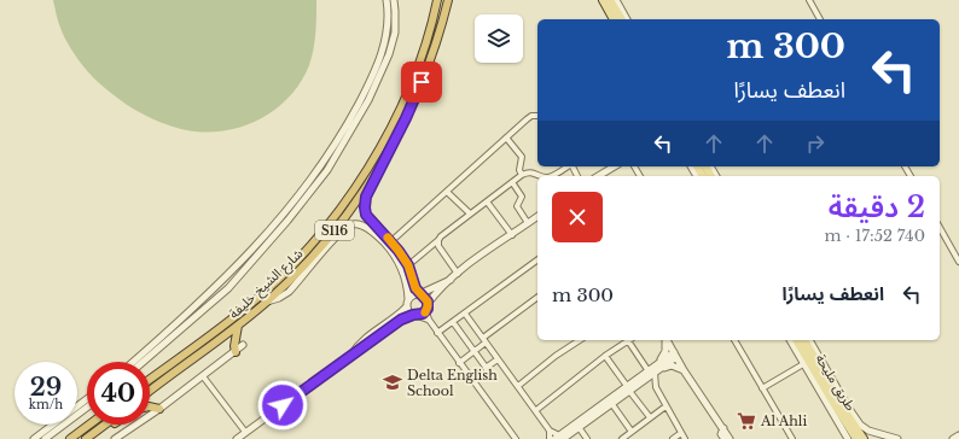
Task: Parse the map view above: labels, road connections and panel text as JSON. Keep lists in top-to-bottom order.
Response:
{
  "streets": {
    "highway": ["S116", "شارع الشيخ خليفة"],
    "main road": ["طريق مليحة"]
  },
  "places": {
    "school or university": ["Delta English School"],
    "supermarket": ["Al Ahli"]
  },
  "page": {
    "turn": ["300 m", "انعطف يسارًا"],
    "heading": ["2 دقيقة", "740 m · 17:52"],
    "list": [
      {
        "name": "انعطف يسارًا",
        "value": "300 m"
      }
    ],
    "speed": "29 km/h",
    "limit": "40"
  }
}
